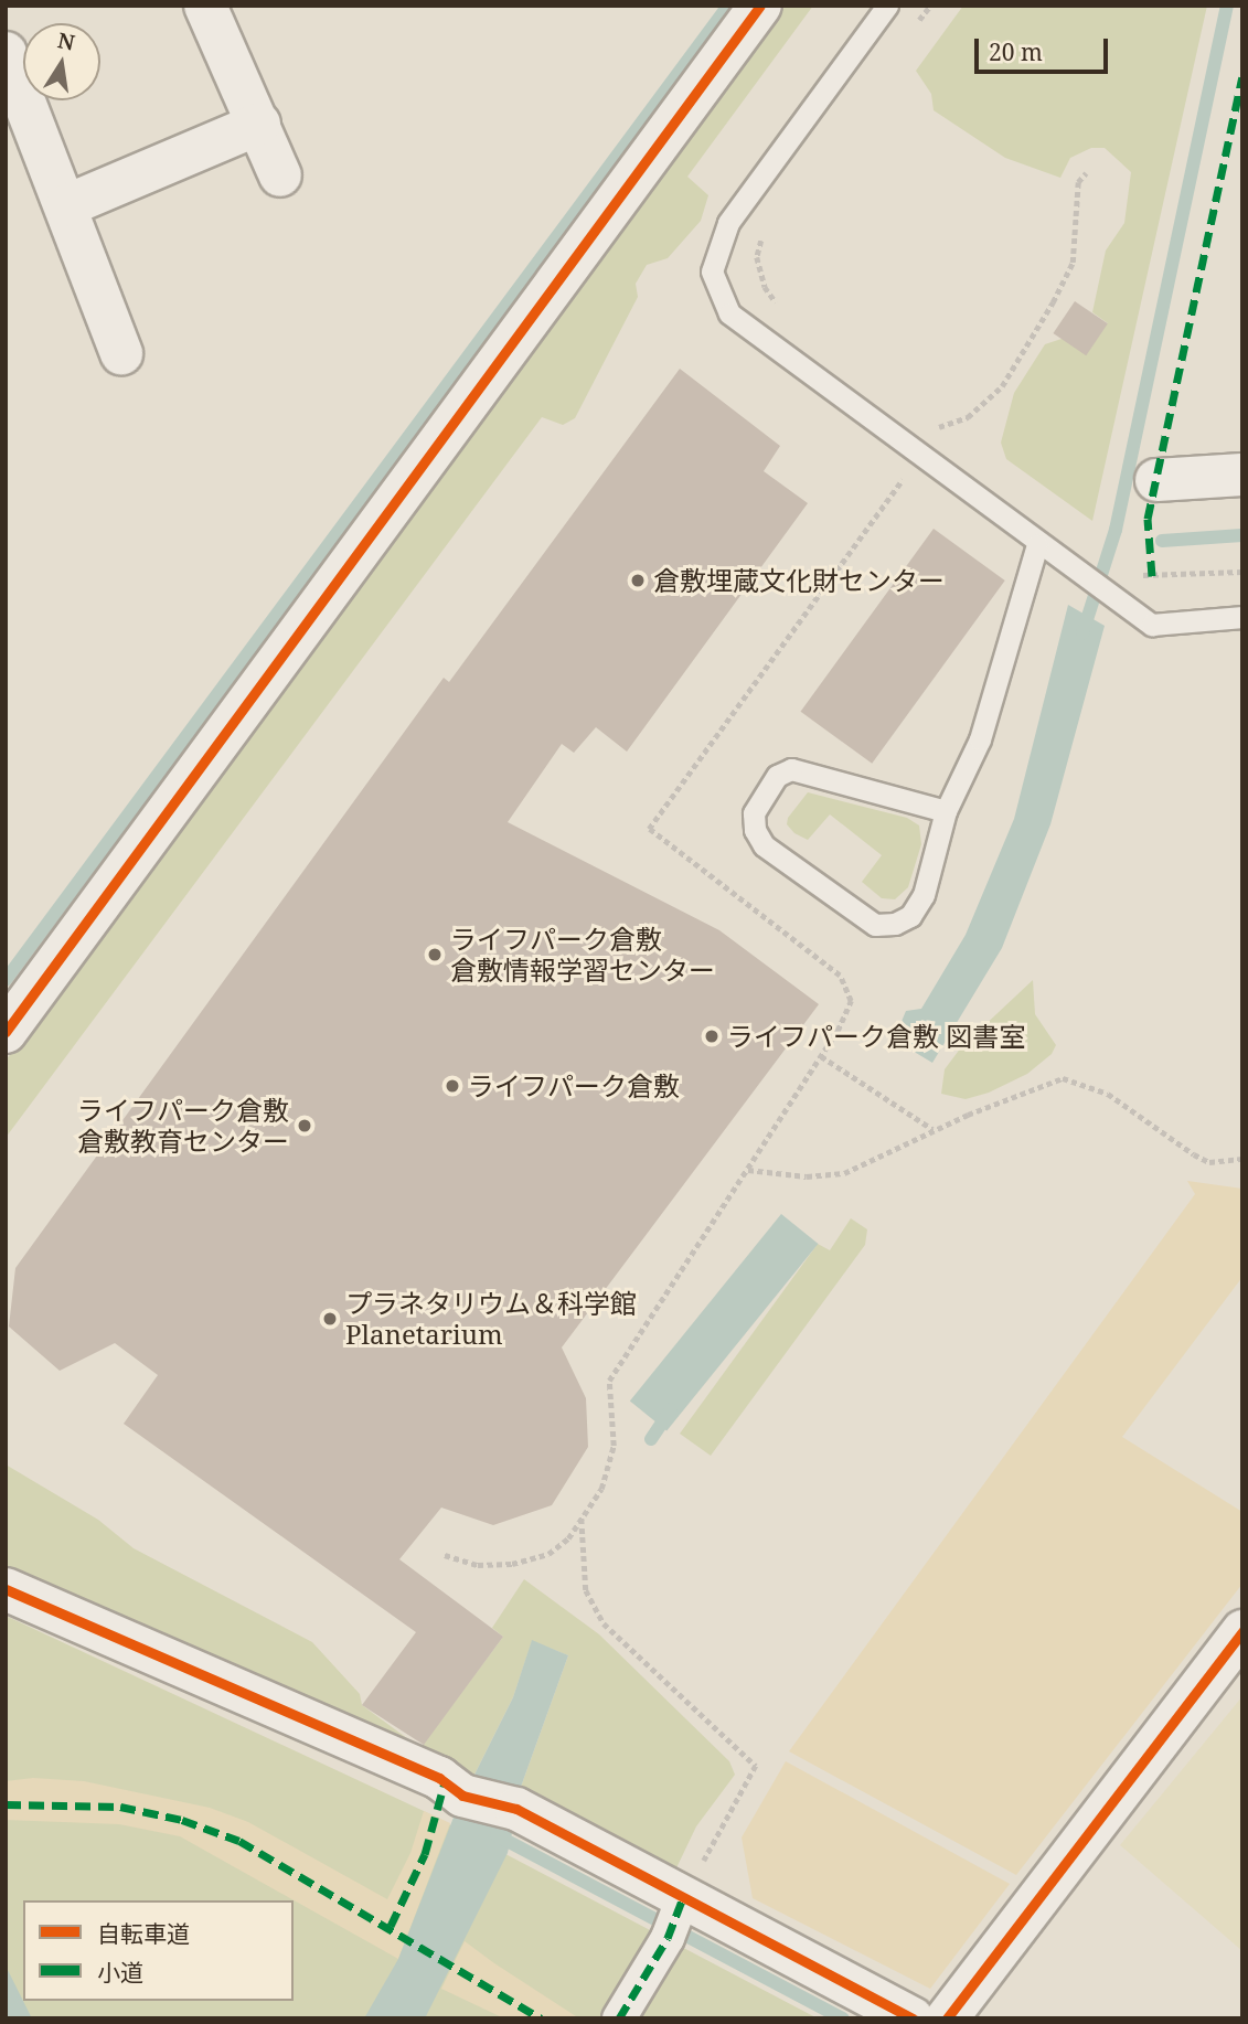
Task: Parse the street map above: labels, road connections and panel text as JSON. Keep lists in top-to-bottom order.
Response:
{
  "places": [
    "倉敷埋蔵文化財センター",
    "ライフパーク倉敷 倉敷情報学習センター",
    "ライフパーク倉敷 図書室",
    "ライフパーク倉敷",
    "ライフパーク倉敷 倉敷教育センター",
    "プラネタリウム＆科学館 Planetarium"
  ],
  "legend": ["自転車道", "小道"],
  "scale_bar": "20 m",
  "north": "top"
}
